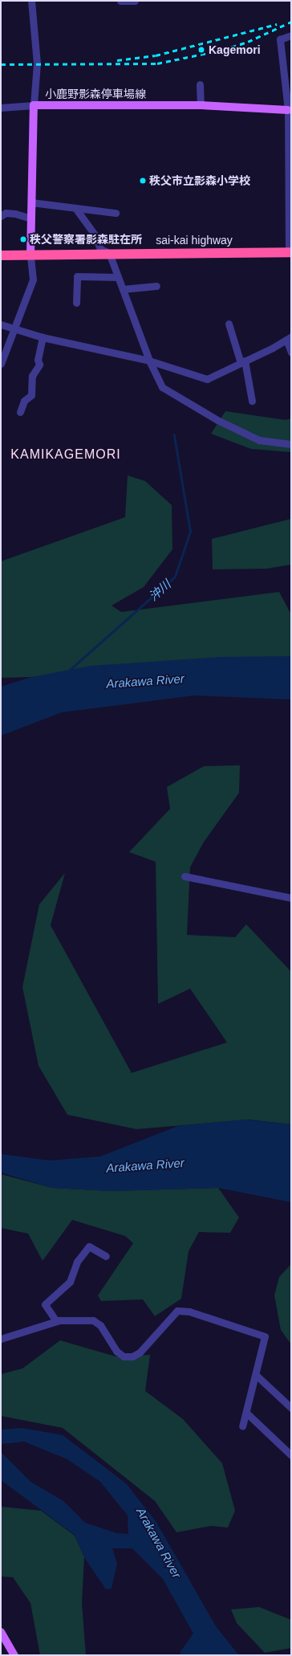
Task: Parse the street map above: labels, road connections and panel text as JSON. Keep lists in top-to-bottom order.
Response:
{
  "streets": {
    "highway": ["sai-kai highway"],
    "main road": ["小鹿野影森停車場線"]
  },
  "crossings": [
    ["小鹿野影森停車場線", "sai-kai highway"]
  ],
  "districts": ["KAMIKAGEMORI"],
  "water": ["沖川", "Arakawa River"],
  "places": ["Kagemori", "秩父市立影森小学校", "秩父警察署影森駐在所"]
}
